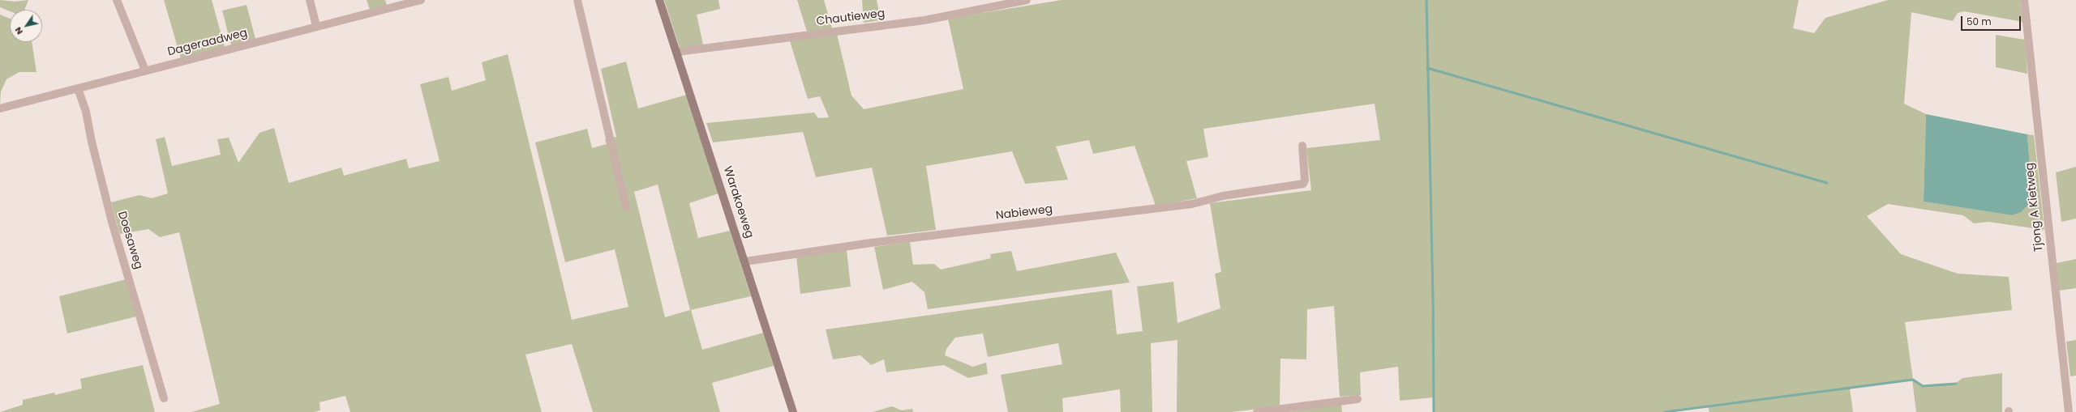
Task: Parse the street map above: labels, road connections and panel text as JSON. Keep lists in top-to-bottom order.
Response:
{
  "streets": {
    "street": [
      "Chautieweg",
      "Dageraadweg",
      "Warakoeweg",
      "Tjong A Kietweg",
      "Nabieweg",
      "Doesaweg"
    ]
  },
  "crossings": [
    ["Chautieweg", "Warakoeweg"],
    ["Dageraadweg", "Doesaweg"],
    ["Warakoeweg", "Nabieweg"]
  ],
  "scale_bar": "50 m",
  "north": "bottom left"
}
